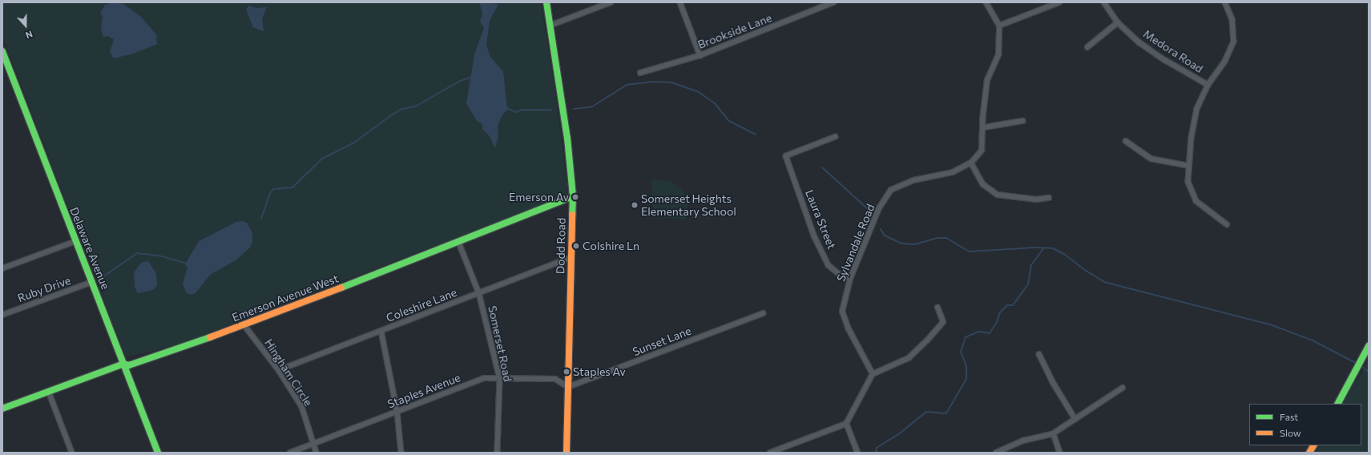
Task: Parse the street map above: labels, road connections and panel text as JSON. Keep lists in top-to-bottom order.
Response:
{
  "streets": {
    "street": [
      "Brookside Lane",
      "Medora Road",
      "Laura Street",
      "Sylvandale Road",
      "Dodd Road",
      "Delaware Avenue",
      "Ruby Drive",
      "Emerson Avenue West",
      "Coleshire Lane",
      "Sunset Lane",
      "Somerset Road",
      "Hingham Circle",
      "Staples Avenue"
    ]
  },
  "crossings": [
    ["Laura Street", "Sylvandale Road"],
    ["Dodd Road", "Emerson Avenue West"],
    ["Dodd Road", "Coleshire Lane"],
    ["Dodd Road", "Sunset Lane"],
    ["Dodd Road", "Staples Avenue"],
    ["Delaware Avenue", "Ruby Drive"],
    ["Delaware Avenue", "Emerson Avenue West"],
    ["Emerson Avenue West", "Somerset Road"],
    ["Emerson Avenue West", "Hingham Circle"],
    ["Coleshire Lane", "Somerset Road"],
    ["Coleshire Lane", "Hingham Circle"],
    ["Sunset Lane", "Staples Avenue"],
    ["Somerset Road", "Staples Avenue"],
    ["Hingham Circle", "Staples Avenue"]
  ],
  "places": [
    "Emerson Av",
    "Somerset Heights Elementary School",
    "Colshire Ln",
    "Staples Av"
  ],
  "legend": ["Fast", "Slow"],
  "north": "bottom"
}
